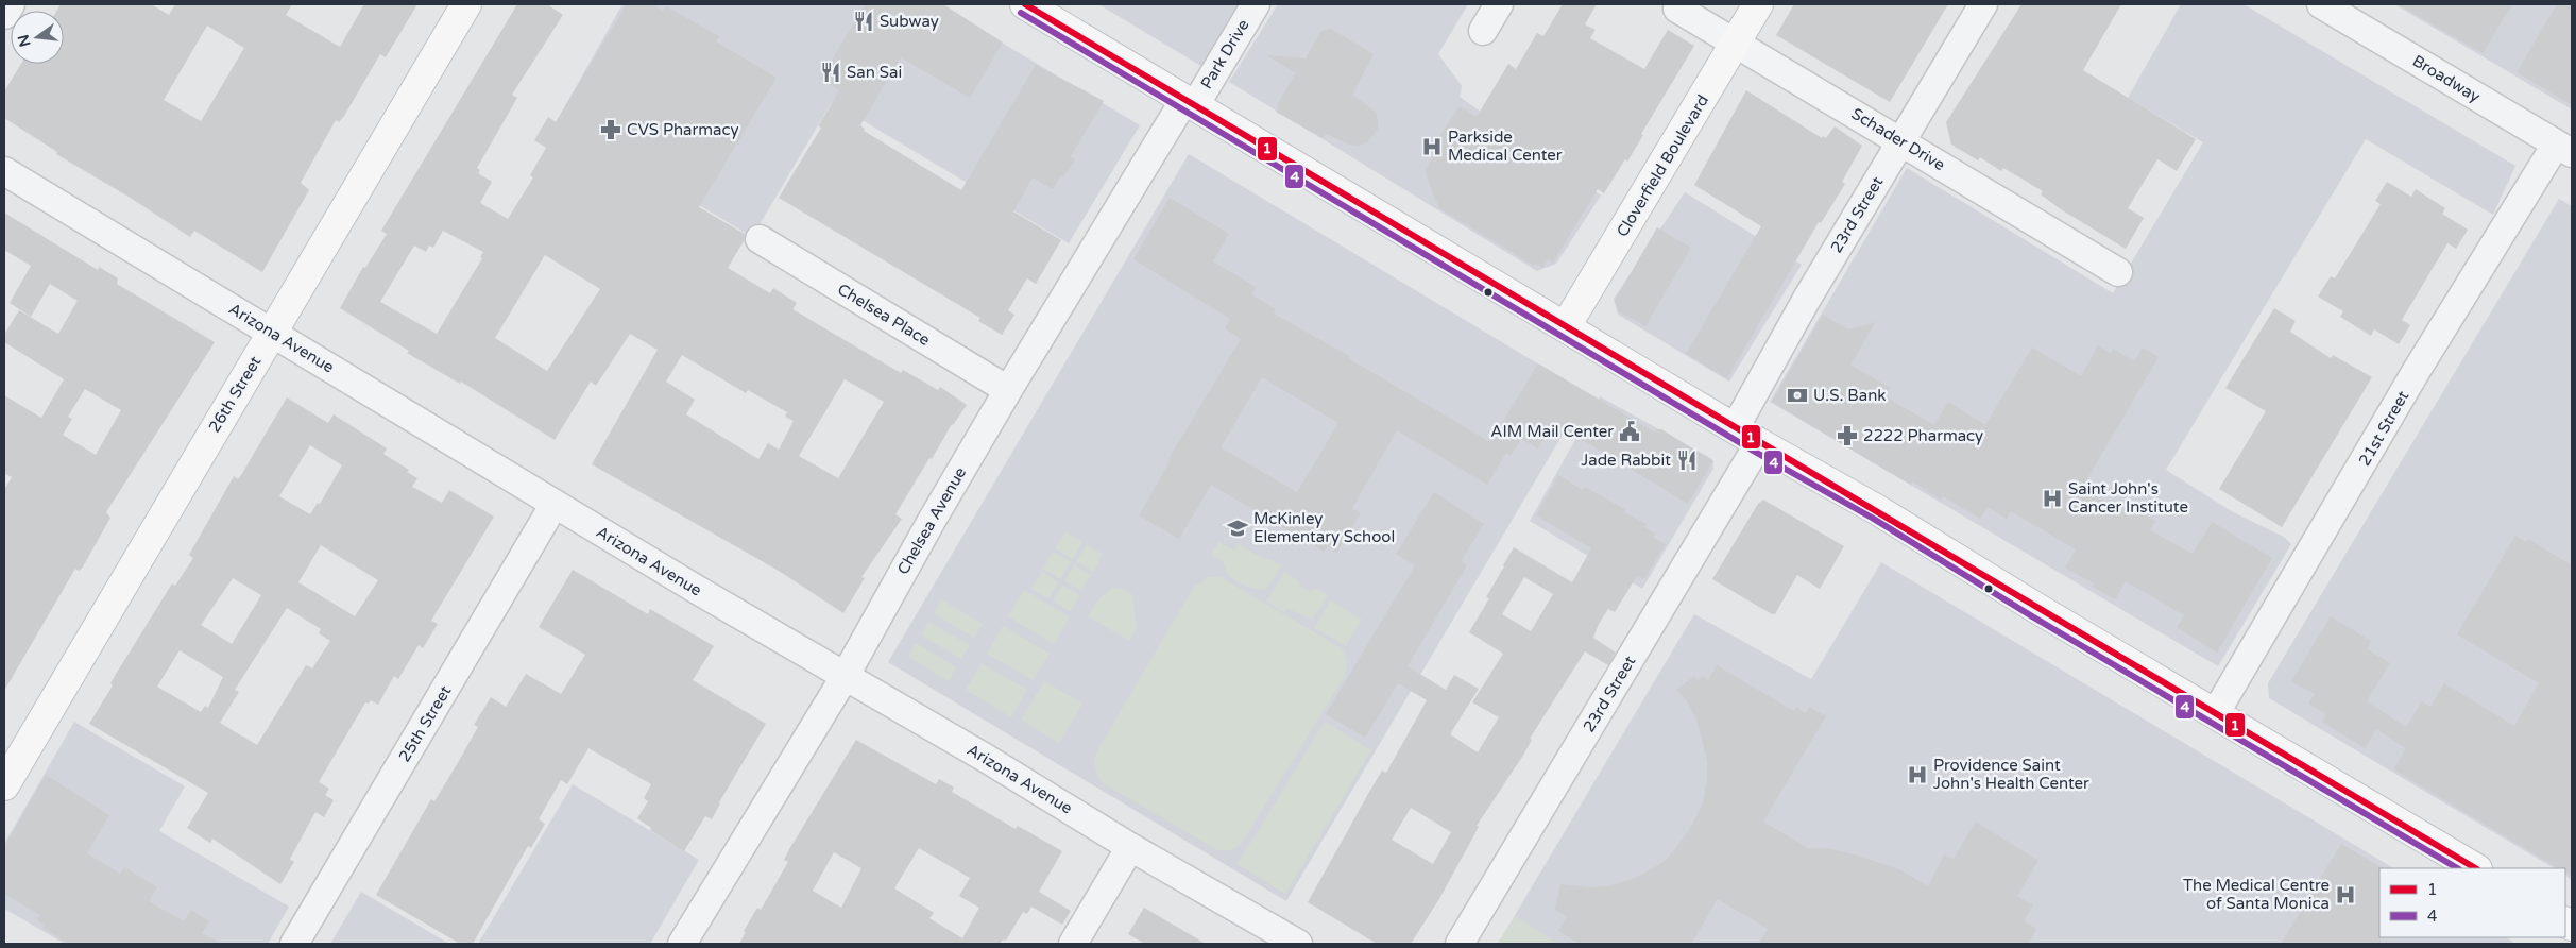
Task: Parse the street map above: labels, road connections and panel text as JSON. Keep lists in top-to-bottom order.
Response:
{
  "streets": {
    "main road": ["Cloverfield Boulevard", "26th Street"],
    "street": [
      "Park Drive",
      "Broadway",
      "Schader Drive",
      "23rd Street",
      "Chelsea Place",
      "Arizona Avenue",
      "21st Street",
      "Chelsea Avenue",
      "25th Street"
    ]
  },
  "crossings": [
    ["Park Drive", "Chelsea Avenue"],
    ["Broadway", "21st Street"],
    ["Schader Drive", "Cloverfield Boulevard"],
    ["Schader Drive", "23rd Street"],
    ["Chelsea Place", "Chelsea Avenue"],
    ["Arizona Avenue", "26th Street"],
    ["Arizona Avenue", "Chelsea Avenue"],
    ["Arizona Avenue", "25th Street"]
  ],
  "places": {
    "restaurant": ["Subway", "San Sai", "Jade Rabbit"],
    "pharmacy": ["CVS Pharmacy", "2222 Pharmacy"],
    "hospital": [
      "Parkside Medical Center",
      "Saint John's Cancer Institute",
      "Providence Saint John's Health Center",
      "The Medical Centre of Santa Monica"
    ],
    "bank": ["U.S. Bank"],
    "public building": ["AIM Mail Center"],
    "school or university": ["McKinley Elementary School"]
  },
  "lines": ["transit line 1", "transit line 4"],
  "legend": ["1", "4"],
  "north": "left"
}
